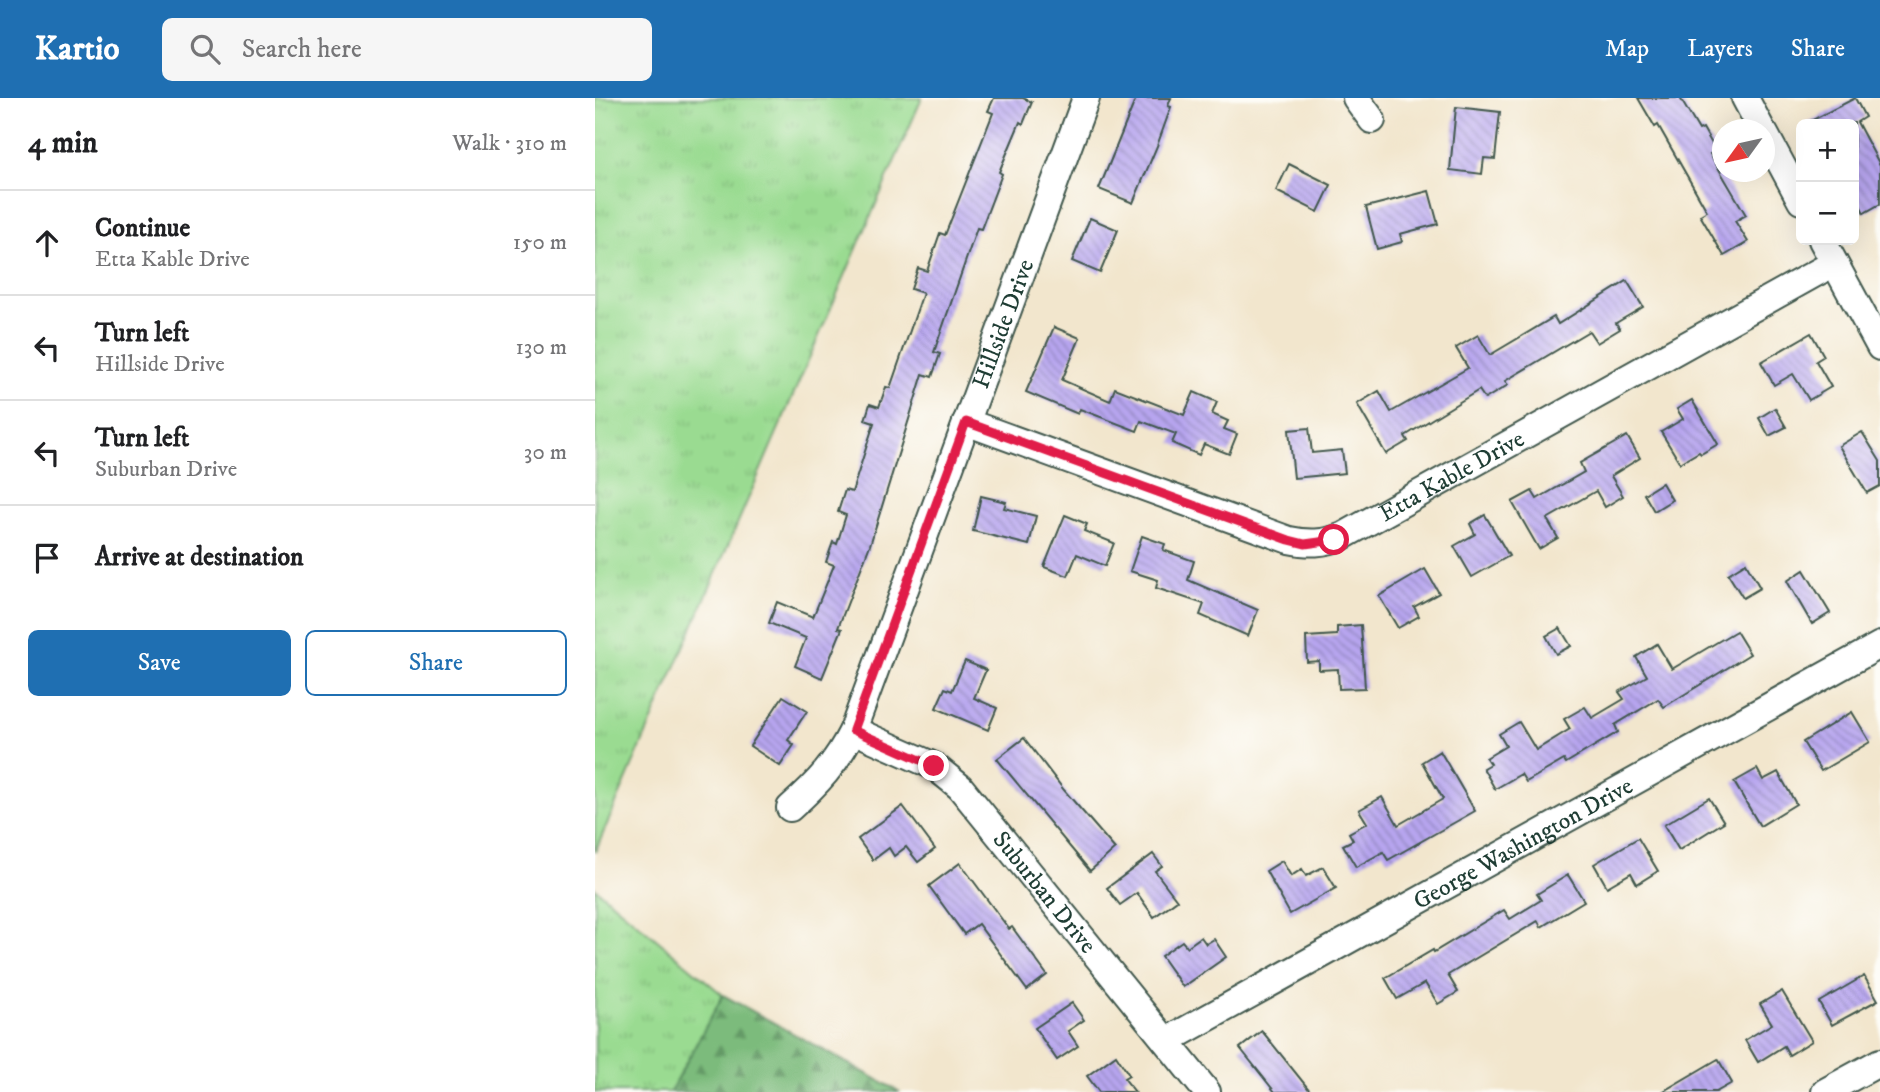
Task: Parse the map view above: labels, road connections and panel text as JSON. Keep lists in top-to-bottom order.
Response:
{
  "streets": {
    "street": [
      "Hillside Drive",
      "Etta Kable Drive",
      "George Washington Drive",
      "Suburban Drive"
    ]
  },
  "crossings": [
    ["Hillside Drive", "Etta Kable Drive"],
    ["Hillside Drive", "Suburban Drive"],
    ["George Washington Drive", "Suburban Drive"]
  ],
  "north": "bottom left",
  "page": {
    "header": "Kartio",
    "search": "Search here",
    "nav": ["Map", "Layers", "Share"],
    "heading": ["4 min", "Walk · 310 m"],
    "map_buttons": ["+", "−"],
    "list": [
      ["Continue", "Etta Kable Drive", "150 m"],
      ["Turn left", "Hillside Drive", "130 m"],
      ["Turn left", "Suburban Drive", "30 m"],
      "Arrive at destination"
    ],
    "buttons": ["Save", "Share"]
  }
}
